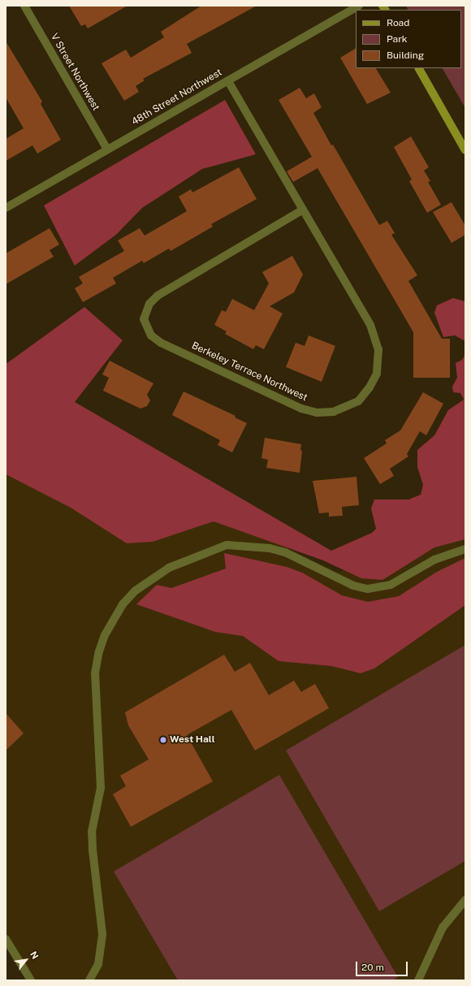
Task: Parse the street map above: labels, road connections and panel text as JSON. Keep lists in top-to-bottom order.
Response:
{
  "streets": {
    "street": ["V Street Northwest", "48th Street Northwest", "Berkeley Terrace Northwest"]
  },
  "crossings": [
    ["V Street Northwest", "48th Street Northwest"],
    ["48th Street Northwest", "Berkeley Terrace Northwest"]
  ],
  "places": ["West Hall"],
  "legend": ["Road", "Park", "Building"],
  "scale_bar": "20 m",
  "north": "top right"
}
